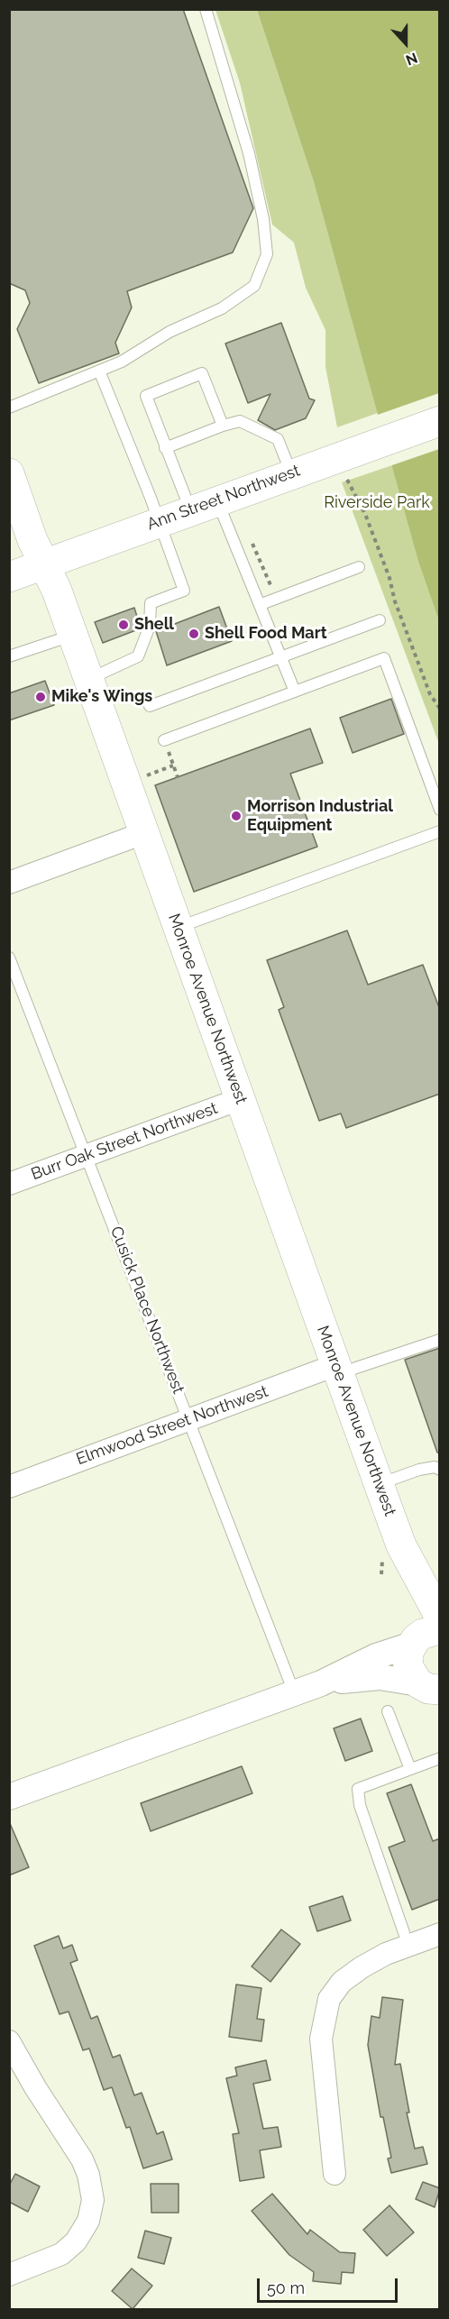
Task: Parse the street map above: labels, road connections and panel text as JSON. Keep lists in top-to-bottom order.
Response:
{
  "streets": {
    "main road": ["Ann Street Northwest", "Monroe Avenue Northwest"],
    "street": ["Burr Oak Street Northwest", "Elmwood Street Northwest"],
    "lane": ["Cusick Place Northwest"]
  },
  "crossings": [
    ["Ann Street Northwest", "Monroe Avenue Northwest"],
    ["Monroe Avenue Northwest", "Burr Oak Street Northwest"],
    ["Monroe Avenue Northwest", "Elmwood Street Northwest"],
    ["Burr Oak Street Northwest", "Cusick Place Northwest"],
    ["Cusick Place Northwest", "Elmwood Street Northwest"]
  ],
  "parks": ["Riverside Park"],
  "places": [
    "Shell",
    "Shell Food Mart",
    "Mike's Wings",
    "Morrison Industrial Equipment"
  ],
  "scale_bar": "50 m",
  "north": "bottom"
}
